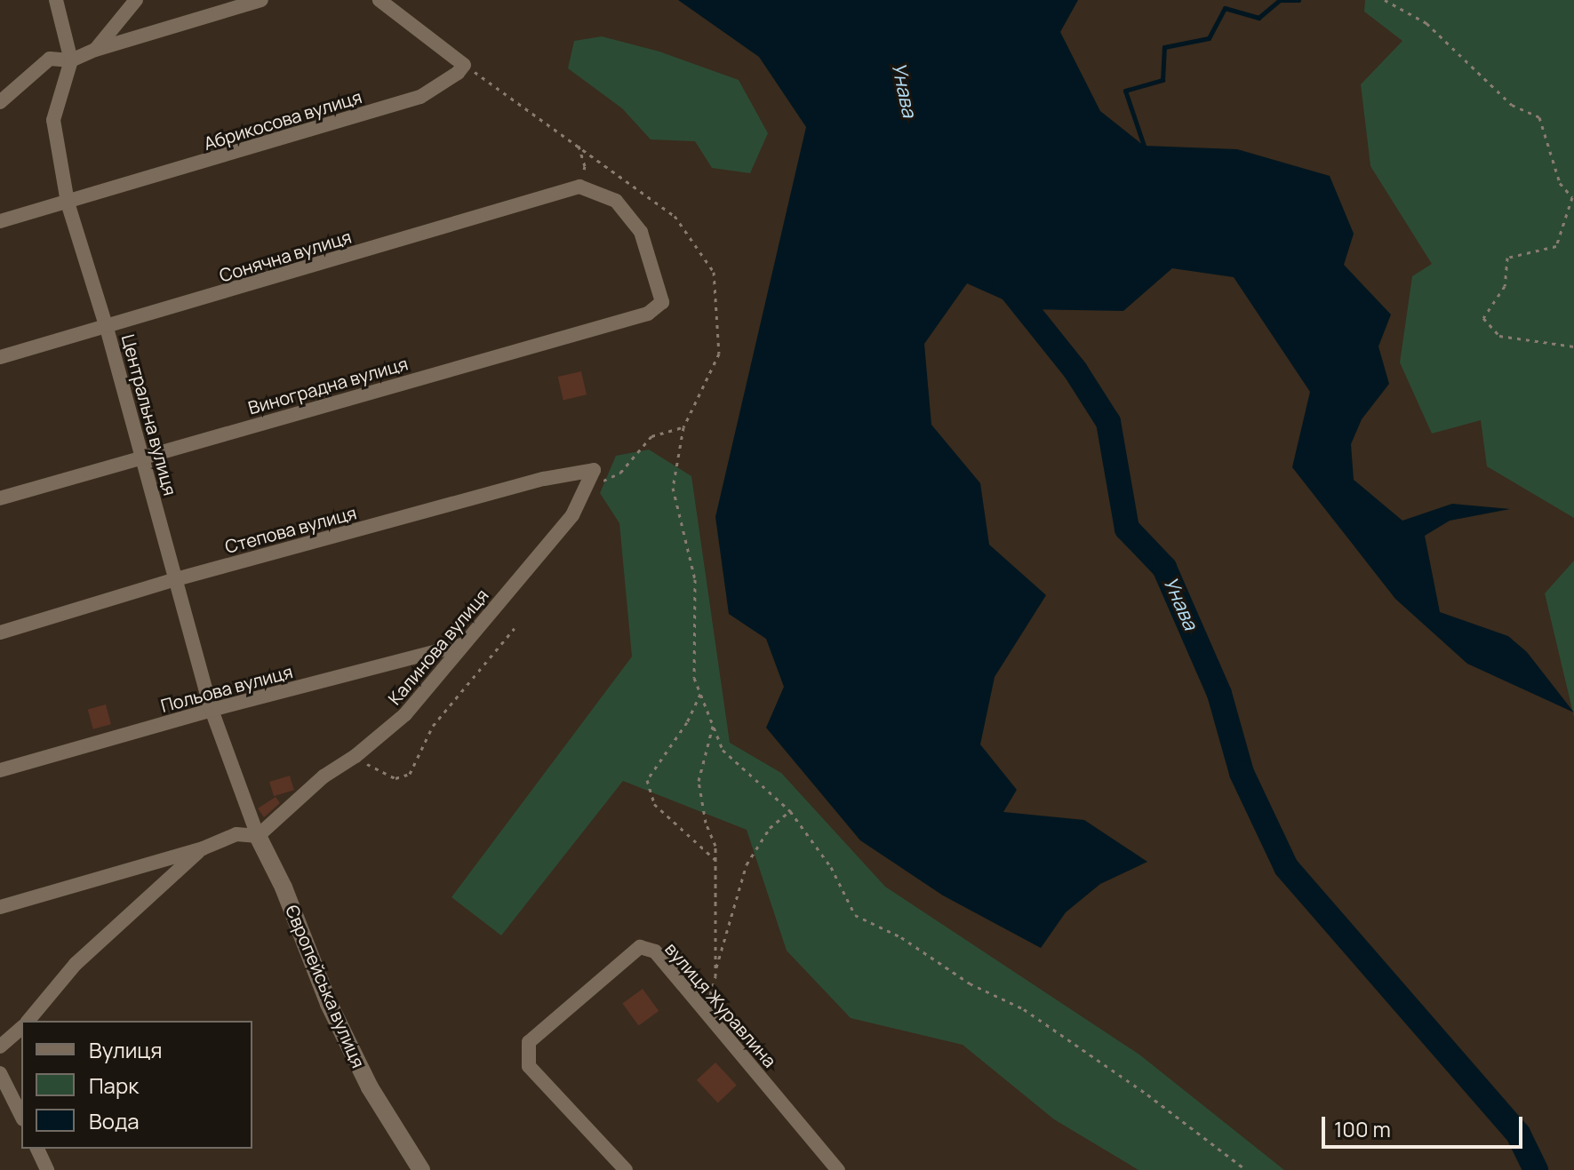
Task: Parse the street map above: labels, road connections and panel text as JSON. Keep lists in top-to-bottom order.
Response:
{
  "streets": {
    "street": [
      "Абрикосова вулиця",
      "Сонячна вулиця",
      "Виноградна вулиця",
      "Центральна вулиця",
      "Степова вулиця",
      "Калинова вулиця",
      "Польова вулиця",
      "Європейська вулиця",
      "вулиця Журавлина"
    ]
  },
  "crossings": [
    ["Абрикосова вулиця", "Центральна вулиця"],
    ["Сонячна вулиця", "Виноградна вулиця"],
    ["Сонячна вулиця", "Центральна вулиця"],
    ["Виноградна вулиця", "Центральна вулиця"],
    ["Центральна вулиця", "Степова вулиця"],
    ["Центральна вулиця", "Калинова вулиця"],
    ["Центральна вулиця", "Польова вулиця"],
    ["Центральна вулиця", "Європейська вулиця"],
    ["Степова вулиця", "Калинова вулиця"],
    ["Калинова вулиця", "Польова вулиця"],
    ["Калинова вулиця", "Європейська вулиця"]
  ],
  "water": ["Унава"],
  "legend": ["Вулиця", "Парк", "Вода"],
  "scale_bar": "100 m"
}
